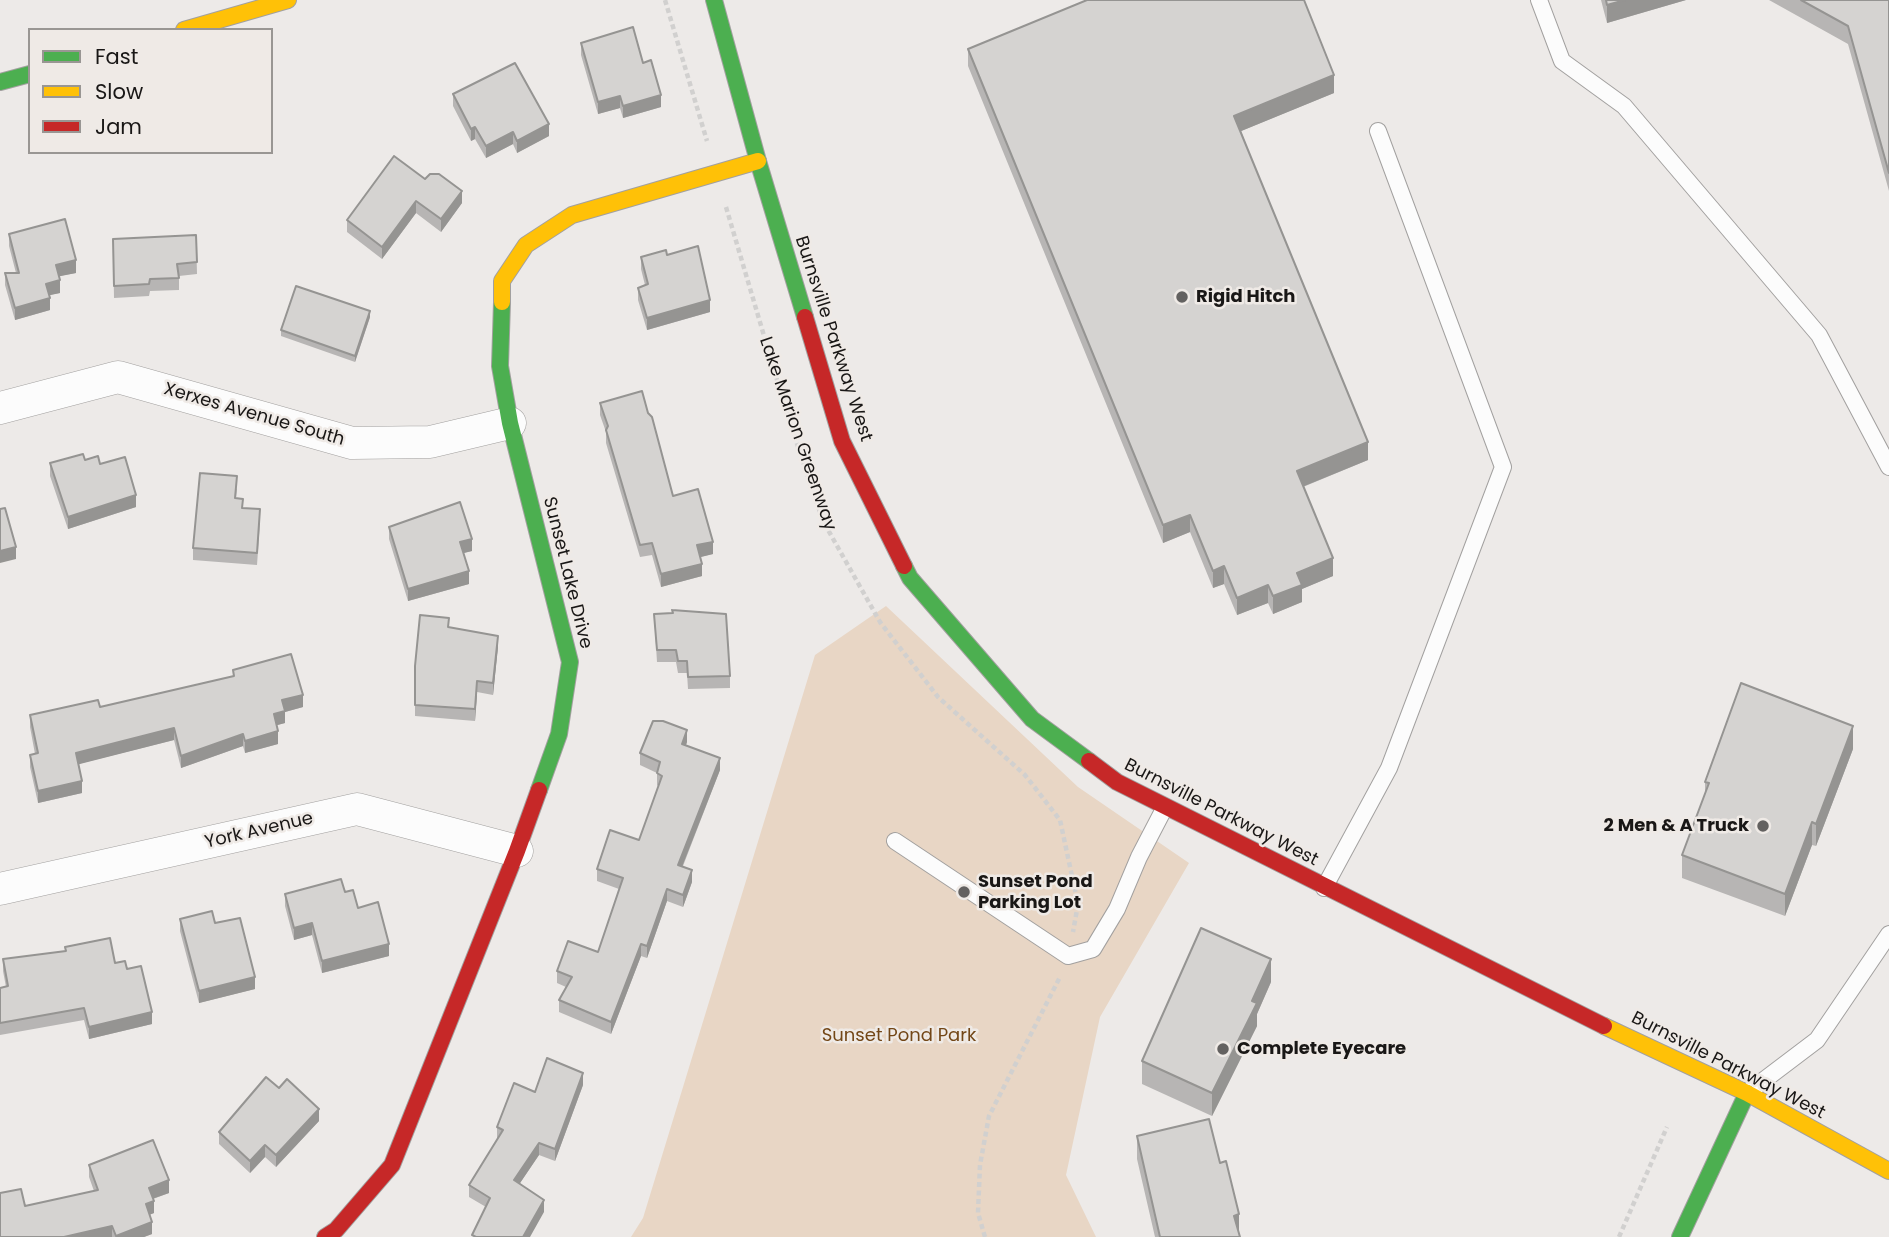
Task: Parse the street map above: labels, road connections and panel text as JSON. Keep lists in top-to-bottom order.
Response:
{
  "streets": {
    "street": [
      "Burnsville Parkway West",
      "Xerxes Avenue South",
      "Sunset Lake Drive",
      "York Avenue"
    ],
    "path": ["Lake Marion Greenway"]
  },
  "crossings": [
    ["Burnsville Parkway West", "Sunset Lake Drive"],
    ["Xerxes Avenue South", "Sunset Lake Drive"],
    ["Lake Marion Greenway", "Sunset Lake Drive"],
    ["Sunset Lake Drive", "York Avenue"]
  ],
  "parks": ["Sunset Pond Park"],
  "places": [
    "Rigid Hitch",
    "2 Men & A Truck",
    "Sunset Pond Parking Lot",
    "Complete Eyecare"
  ],
  "legend": ["Fast", "Slow", "Jam"]
}
